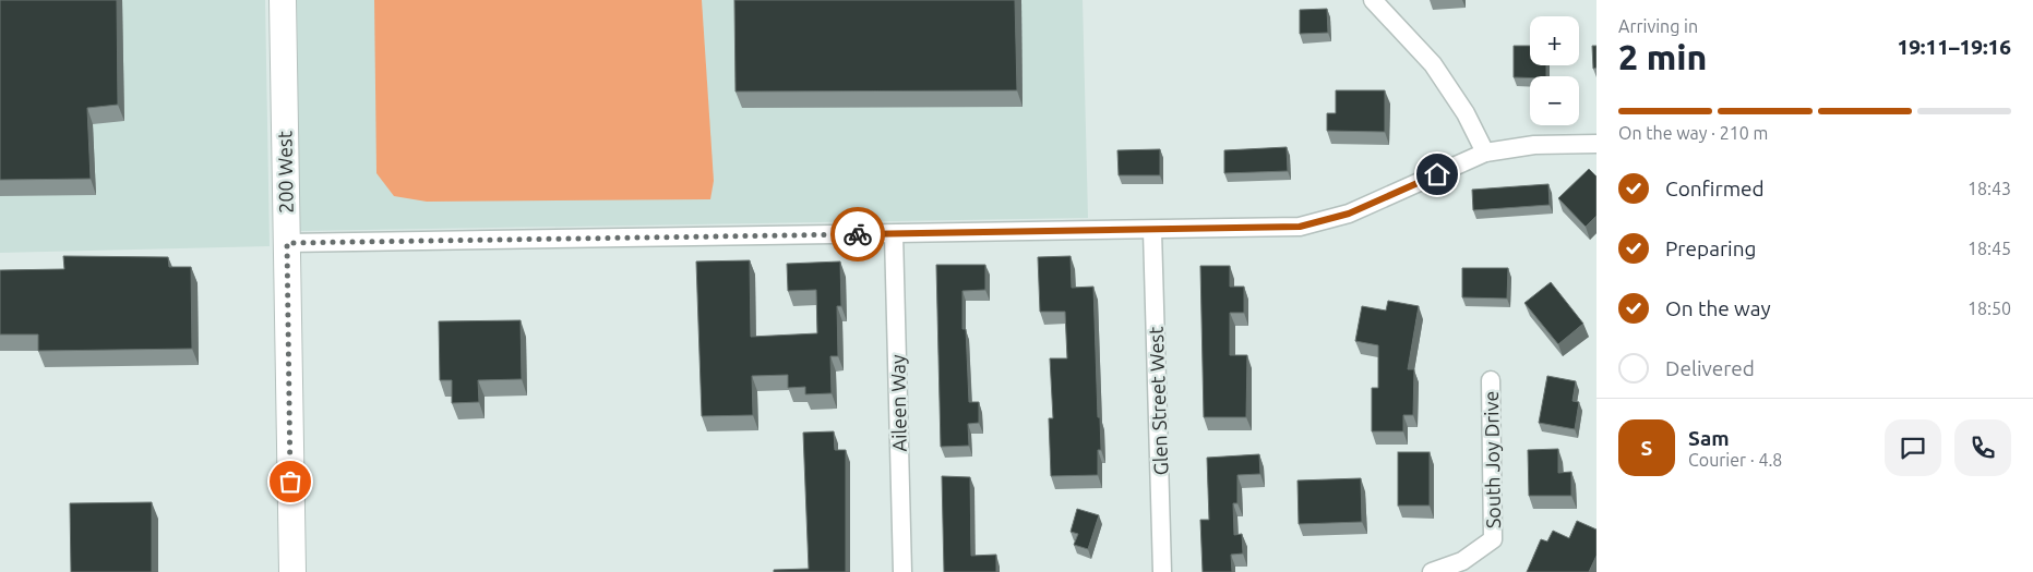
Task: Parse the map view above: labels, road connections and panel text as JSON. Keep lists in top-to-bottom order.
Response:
{
  "streets": {
    "main road": ["200 West"],
    "street": ["Glen Street West", "Aileen Way", "South Joy Drive"]
  },
  "page": {
    "heading": ["2 min", "Arriving in", "19:11–19:16"],
    "panel": ["Sam", "Courier · 4.8"],
    "map_buttons": ["+", "−"],
    "bar": "On the way · 210 m",
    "list": [
      ["Confirmed", "18:43"],
      ["Preparing", "18:45"],
      ["On the way", "18:50"],
      "Delivered"
    ],
    "round": "S"
  }
}
